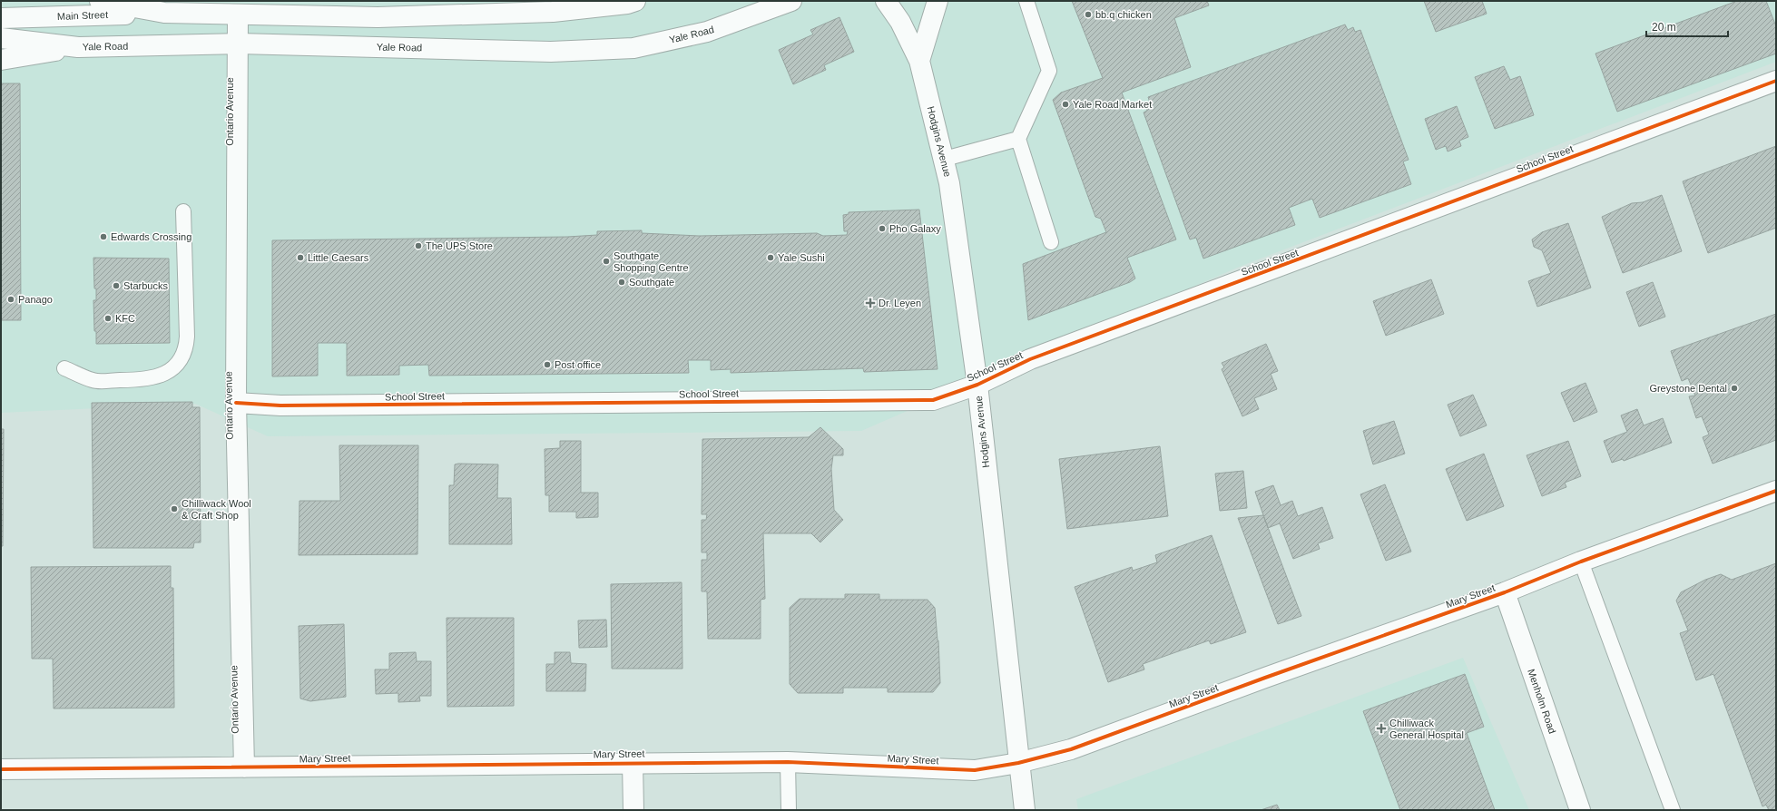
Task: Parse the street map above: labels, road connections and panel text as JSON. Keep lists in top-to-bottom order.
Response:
{
  "streets": {
    "street": [
      "Main Street",
      "Yale Road",
      "Ontario Avenue",
      "Hodgins Avenue",
      "School Street",
      "Mary Street",
      "Menholm Road"
    ]
  },
  "crossings": [
    ["Yale Road", "Ontario Avenue"],
    ["Ontario Avenue", "School Street"],
    ["Ontario Avenue", "Mary Street"],
    ["Hodgins Avenue", "School Street"],
    ["Hodgins Avenue", "Mary Street"],
    ["Mary Street", "Menholm Road"]
  ],
  "places": {
    "other": [
      "bb.q chicken",
      "Yale Road Market",
      "Pho Galaxy",
      "Edwards Crossing",
      "The UPS Store",
      "Little Caesars",
      "Yale Sushi",
      "Southgate Shopping Centre",
      "Southgate",
      "Starbucks",
      "Panago",
      "KFC",
      "Post office",
      "Greystone Dental",
      "Chilliwack Wool & Craft Shop"
    ],
    "health": ["Dr. Leyen", "Chilliwack General Hospital"]
  },
  "scale_bar": "20 m"
}
